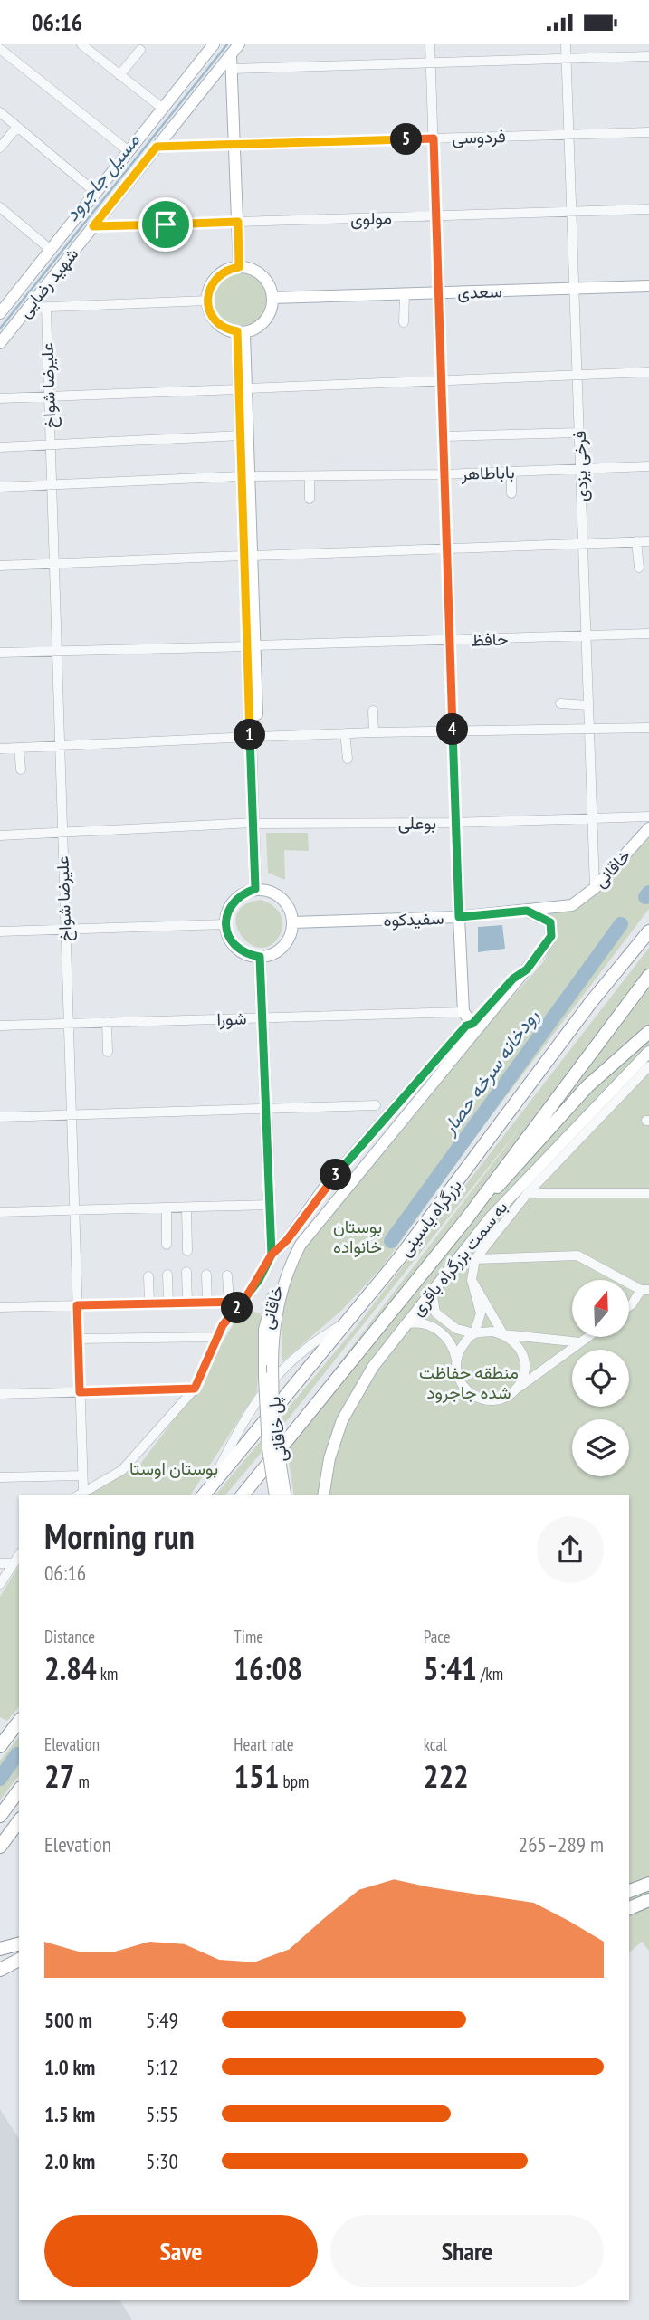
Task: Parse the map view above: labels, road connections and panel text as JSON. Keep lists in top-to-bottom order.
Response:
{
  "streets": {
    "highway": ["بزرگراه یاسینی"],
    "main road": [
      "شهید رضایی",
      "سعدی",
      "خاقانی",
      "سفیدکوه",
      "به سمت بزرگراه باقری",
      "پل خاقانی"
    ],
    "street": [
      "فردوسی",
      "مولوی",
      "علیرضا شواخ",
      "فرخی یزدی",
      "باباطاهر",
      "حافظ",
      "بوعلی",
      "شورا"
    ]
  },
  "crossings": [
    ["فردوسی", "شهید رضایی"],
    ["فردوسی", "فرخی یزدی"],
    ["مولوی", "شهید رضایی"],
    ["مولوی", "فرخی یزدی"],
    ["سعدی", "فرخی یزدی"],
    ["علیرضا شواخ", "باباطاهر"],
    ["علیرضا شواخ", "حافظ"],
    ["علیرضا شواخ", "بوعلی"],
    ["علیرضا شواخ", "شورا"],
    ["فرخی یزدی", "باباطاهر"],
    ["فرخی یزدی", "حافظ"],
    ["فرخی یزدی", "بوعلی"],
    ["فرخی یزدی", "خاقانی"],
    ["خاقانی", "سفیدکوه"],
    ["خاقانی", "پل خاقانی"]
  ],
  "water": ["مسیل جاجرود", "رودخانه سرخه حصار"],
  "parks": ["بوستان خانواده", "منطقه حفاظت شده جاجرود", "بوستان اوستا"],
  "north": "top",
  "page": {
    "status": "06:16",
    "pins": [
      "5",
      "4",
      "1",
      "3",
      "2"
    ],
    "heading": ["Morning run", "06:16"],
    "stats": [
      ["Distance", "2.84 km"],
      ["Time", "16:08"],
      ["Pace", "5:41 /km"],
      ["Elevation", "27 m"],
      ["Heart rate", "151 bpm"],
      ["kcal", "222"]
    ],
    "chart": ["Elevation", "265–289 m"],
    "list": [
      {
        "name": "500 m",
        "note": "5:49"
      },
      {
        "name": "1.0 km",
        "note": "5:12"
      },
      {
        "name": "1.5 km",
        "note": "5:55"
      },
      {
        "name": "2.0 km",
        "note": "5:30"
      }
    ],
    "buttons": ["Save", "Share"]
  }
}
